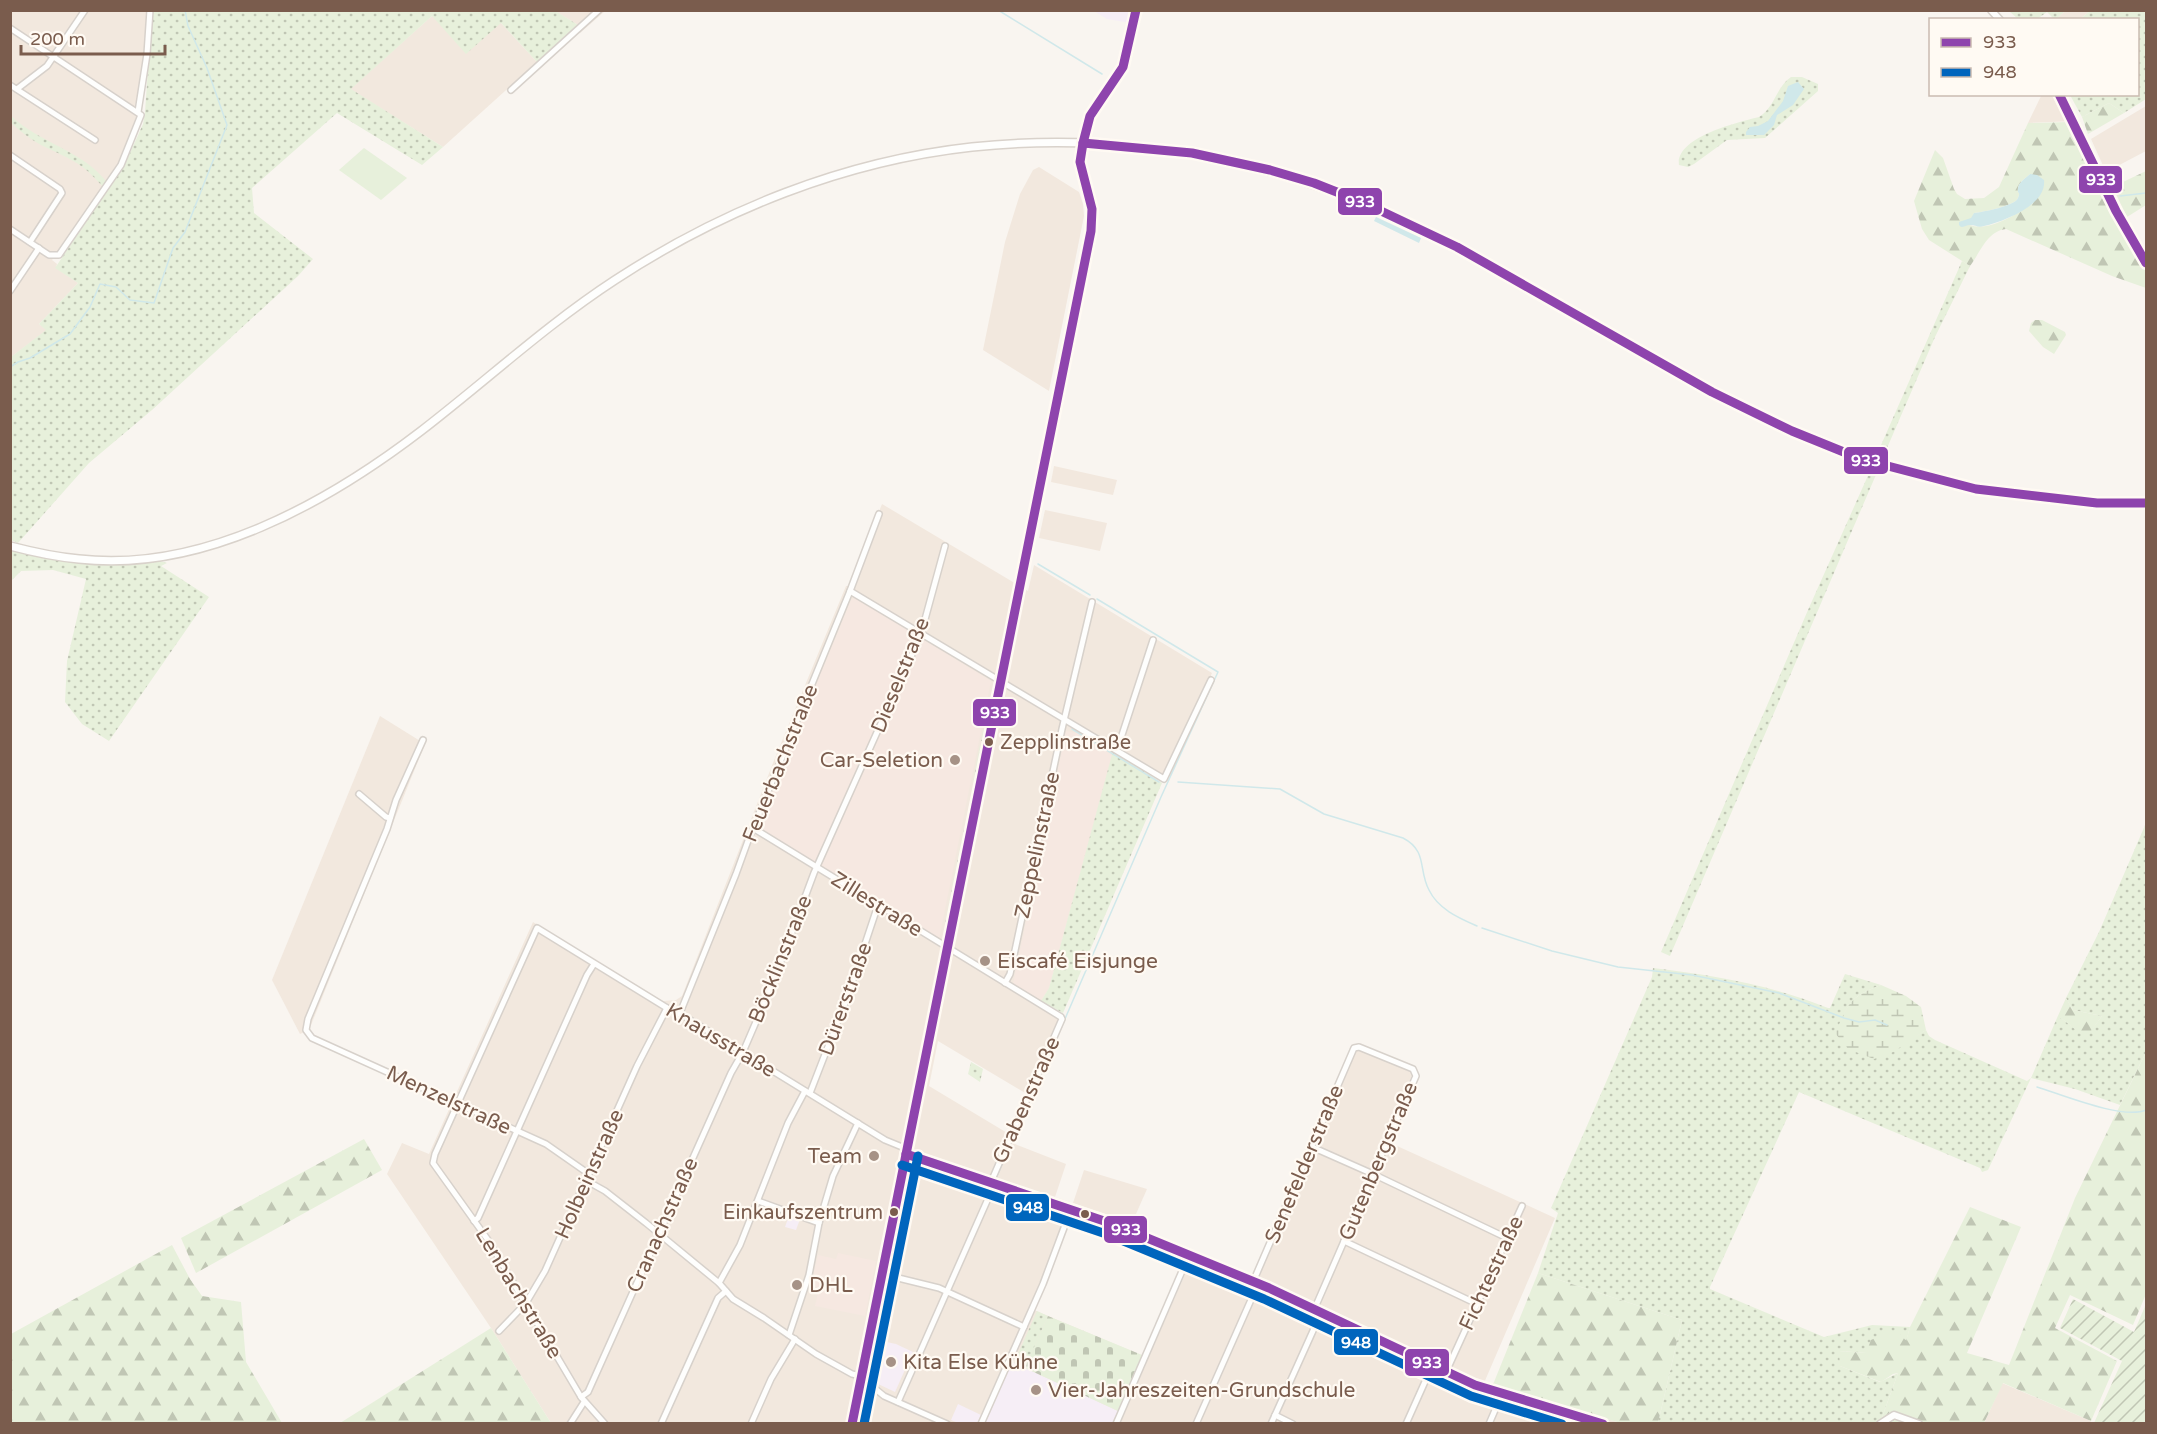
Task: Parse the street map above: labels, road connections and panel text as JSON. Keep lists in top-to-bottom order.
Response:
{
  "streets": {
    "street": [
      "Dieselstraße",
      "Feuerbachstraße",
      "Zeppelinstraße",
      "Zillestraße",
      "Böcklinstraße",
      "Dürerstraße",
      "Knausstraße",
      "Menzelstraße",
      "Grabenstraße",
      "Gutenbergstraße",
      "Senefelderstraße",
      "Holbeinstraße",
      "Cranachstraße",
      "Fichtestraße",
      "Lenbachstraße"
    ]
  },
  "crossings": [
    ["Dieselstraße", "Zillestraße"],
    ["Dieselstraße", "Böcklinstraße"],
    ["Feuerbachstraße", "Zillestraße"],
    ["Feuerbachstraße", "Knausstraße"],
    ["Zeppelinstraße", "Zillestraße"],
    ["Zillestraße", "Böcklinstraße"],
    ["Zillestraße", "Dürerstraße"],
    ["Zillestraße", "Grabenstraße"],
    ["Böcklinstraße", "Knausstraße"],
    ["Böcklinstraße", "Cranachstraße"],
    ["Dürerstraße", "Knausstraße"],
    ["Knausstraße", "Menzelstraße"],
    ["Knausstraße", "Holbeinstraße"],
    ["Knausstraße", "Cranachstraße"],
    ["Knausstraße", "Lenbachstraße"],
    ["Menzelstraße", "Holbeinstraße"],
    ["Menzelstraße", "Lenbachstraße"],
    ["Gutenbergstraße", "Senefelderstraße"],
    ["Holbeinstraße", "Lenbachstraße"],
    ["Cranachstraße", "Lenbachstraße"]
  ],
  "places": [
    "Zepplinstraße",
    "Car-Seletion",
    "Eiscafé Eisjunge",
    "Team",
    "Einkaufszentrum",
    "DHL",
    "Kita Else Kühne",
    "Vier-Jahreszeiten-Grundschule"
  ],
  "lines": ["transit line 933", "transit line 948"],
  "legend": ["933", "948"],
  "scale_bar": "200 m"
}
